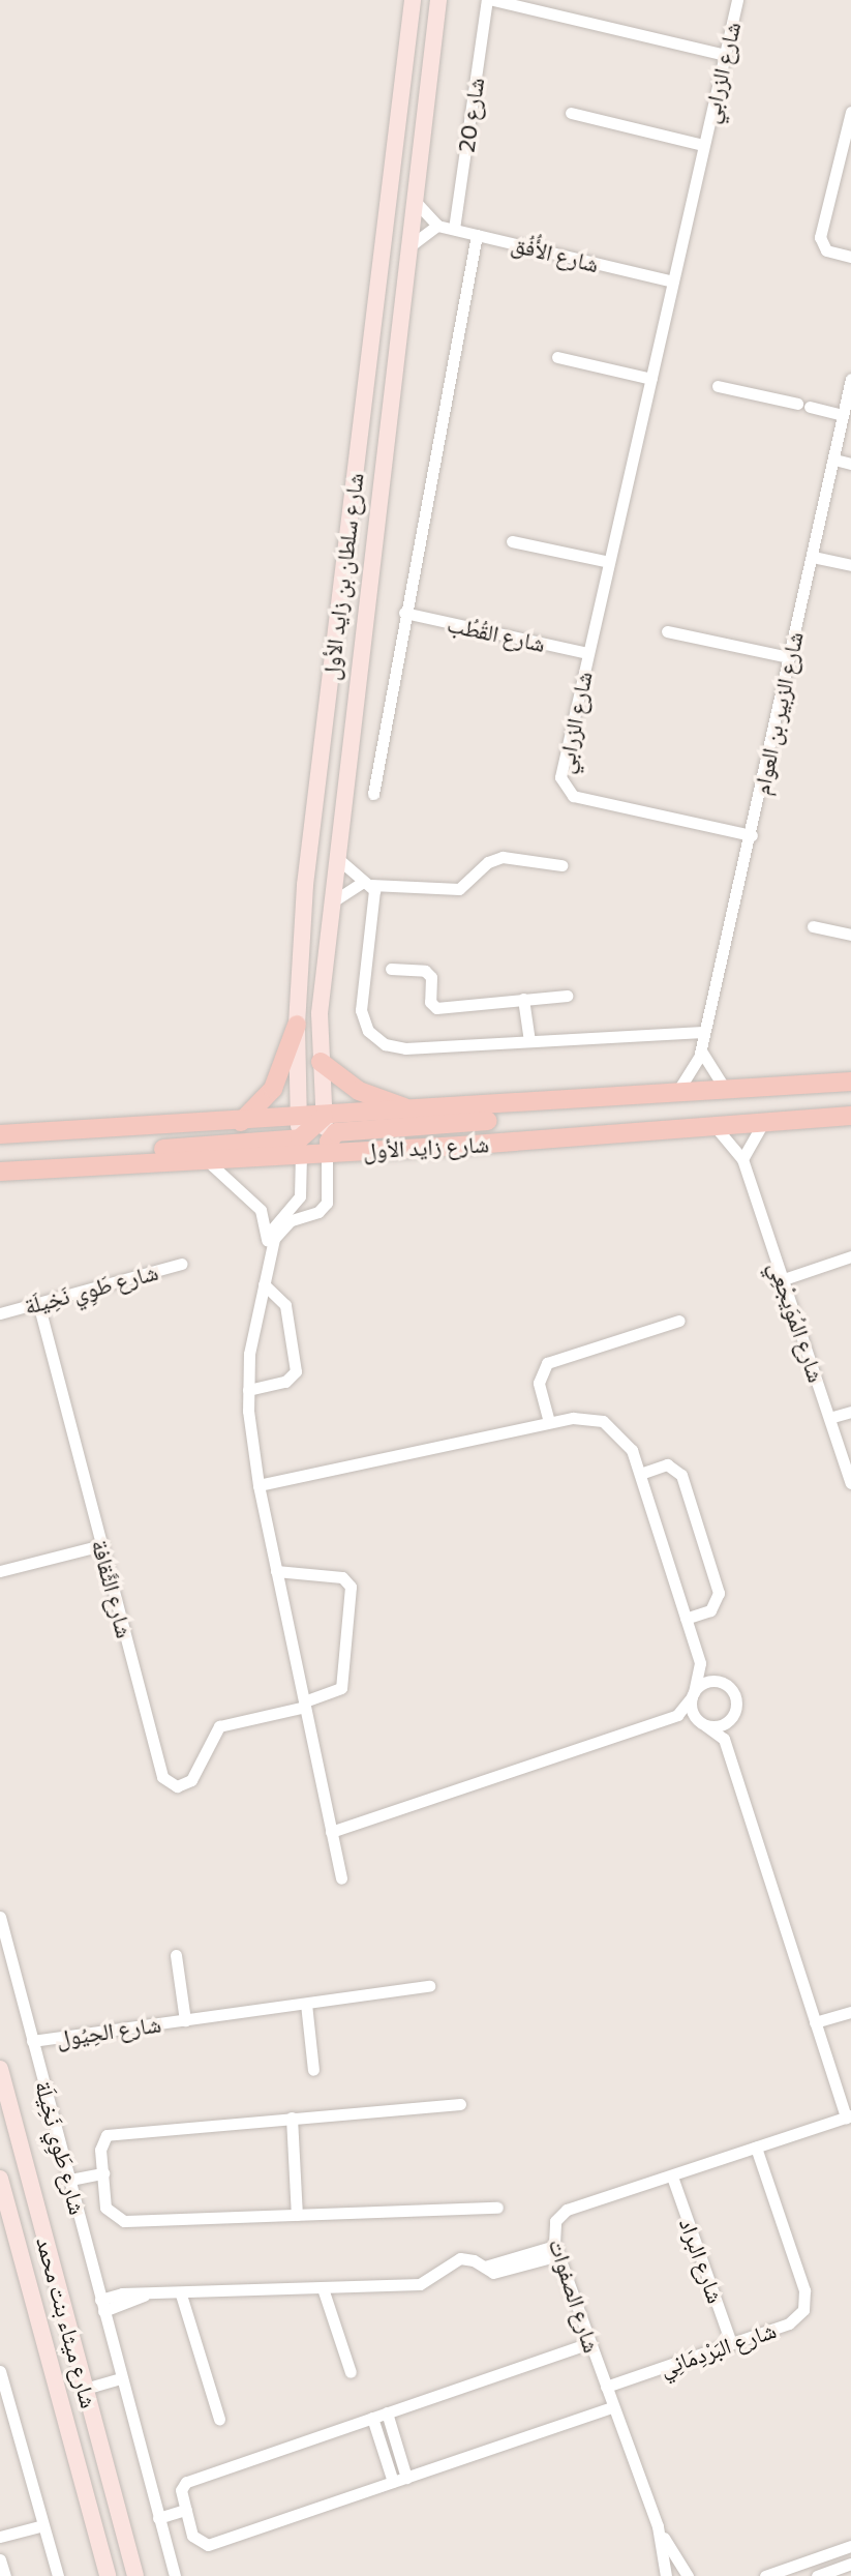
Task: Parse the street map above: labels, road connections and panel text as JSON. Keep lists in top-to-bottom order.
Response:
{
  "streets": {
    "main road": ["شارع سلطان بن زايد الأول", "شارع زايد الأول", "شارع ميثاء بنت محمد"],
    "street": [
      "شارع الزرابي",
      "شارع 20",
      "شارع الأُفُق",
      "شارع القُطُب",
      "شارع الزبير بن العوام",
      "شارع طَوِي نَخِيلَة",
      "شارع المُوَيجْعِي",
      "شارع الثَّقافة",
      "شارع الحِيُول",
      "شارع البراد",
      "شارع الصفوات",
      "شارع البَرْدِمَانِي"
    ]
  },
  "crossings": [
    ["شارع الزرابي", "شارع الأُفُق"],
    ["شارع الزرابي", "شارع القُطُب"],
    ["شارع الزرابي", "شارع الزبير بن العوام"],
    ["شارع 20", "شارع الأُفُق"],
    ["شارع سلطان بن زايد الأول", "شارع زايد الأول"],
    ["شارع الزبير بن العوام", "شارع زايد الأول"],
    ["شارع زايد الأول", "شارع المُوَيجْعِي"],
    ["شارع طَوِي نَخِيلَة", "شارع الثَّقافة"],
    ["شارع طَوِي نَخِيلَة", "شارع الحِيُول"],
    ["شارع البراد", "شارع الصفوات"],
    ["شارع البراد", "شارع البَرْدِمَانِي"],
    ["شارع الصفوات", "شارع البَرْدِمَانِي"]
  ]
}
